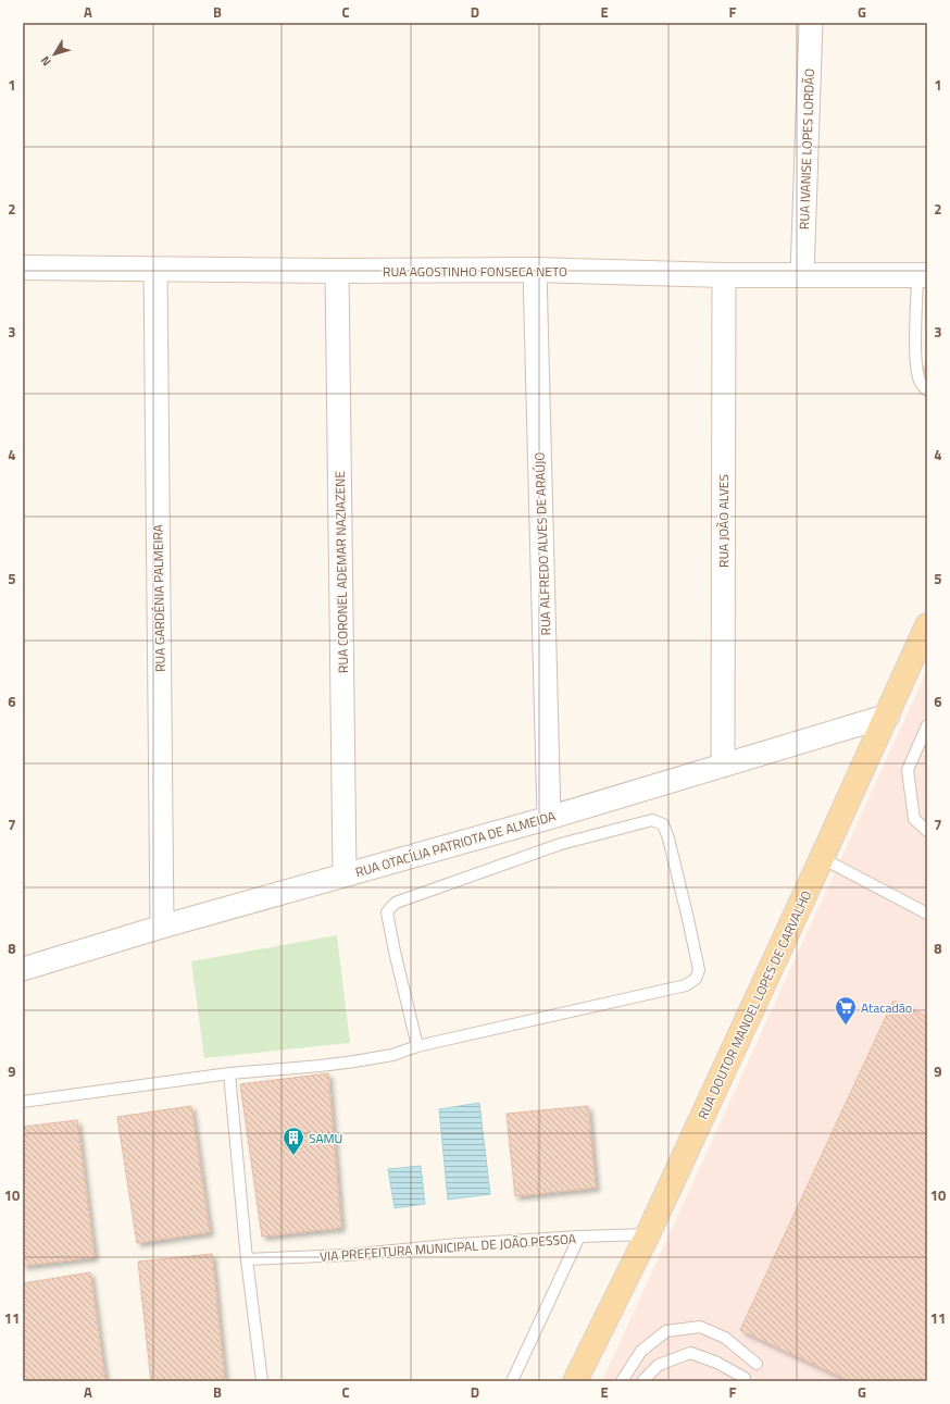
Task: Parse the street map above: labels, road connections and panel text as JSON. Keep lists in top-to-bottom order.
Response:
{
  "streets": {
    "main road": ["RUA AGOSTINHO FONSECA NETO", "RUA DOUTOR MANOEL LOPES DE CARVALHO"],
    "street": [
      "RUA IVANISE LOPES LORDÃO",
      "RUA JOÃO ALVES",
      "RUA ALFREDO ALVES DE ARAÚJO",
      "RUA CORONEL ADEMAR NAZIAZENE",
      "RUA GARDÊNIA PALMEIRA",
      "RUA OTACÍLIA PATRIOTA DE ALMEIDA"
    ],
    "lane": ["VIA PREFEITURA MUNICIPAL DE JOÃO PESSOA"]
  },
  "crossings": [
    ["RUA IVANISE LOPES LORDÃO", "RUA AGOSTINHO FONSECA NETO"],
    ["RUA AGOSTINHO FONSECA NETO", "RUA JOÃO ALVES"],
    ["RUA AGOSTINHO FONSECA NETO", "RUA ALFREDO ALVES DE ARAÚJO"],
    ["RUA AGOSTINHO FONSECA NETO", "RUA CORONEL ADEMAR NAZIAZENE"],
    ["RUA AGOSTINHO FONSECA NETO", "RUA GARDÊNIA PALMEIRA"],
    ["RUA JOÃO ALVES", "RUA OTACÍLIA PATRIOTA DE ALMEIDA"],
    ["RUA ALFREDO ALVES DE ARAÚJO", "RUA OTACÍLIA PATRIOTA DE ALMEIDA"],
    ["RUA CORONEL ADEMAR NAZIAZENE", "RUA OTACÍLIA PATRIOTA DE ALMEIDA"],
    ["RUA GARDÊNIA PALMEIRA", "RUA OTACÍLIA PATRIOTA DE ALMEIDA"],
    ["RUA OTACÍLIA PATRIOTA DE ALMEIDA", "RUA DOUTOR MANOEL LOPES DE CARVALHO"],
    ["RUA DOUTOR MANOEL LOPES DE CARVALHO", "VIA PREFEITURA MUNICIPAL DE JOÃO PESSOA"]
  ],
  "places": {
    "supermarket": ["Atacadão"],
    "building": ["SAMU"]
  },
  "north": "bottom left",
  "grid": {
    "columns": [
      "A",
      "B",
      "C",
      "D",
      "E",
      "F",
      "G"
    ],
    "rows": [
      "1",
      "2",
      "3",
      "4",
      "5",
      "6",
      "7",
      "8",
      "9",
      "10",
      "11"
    ]
  }
}
